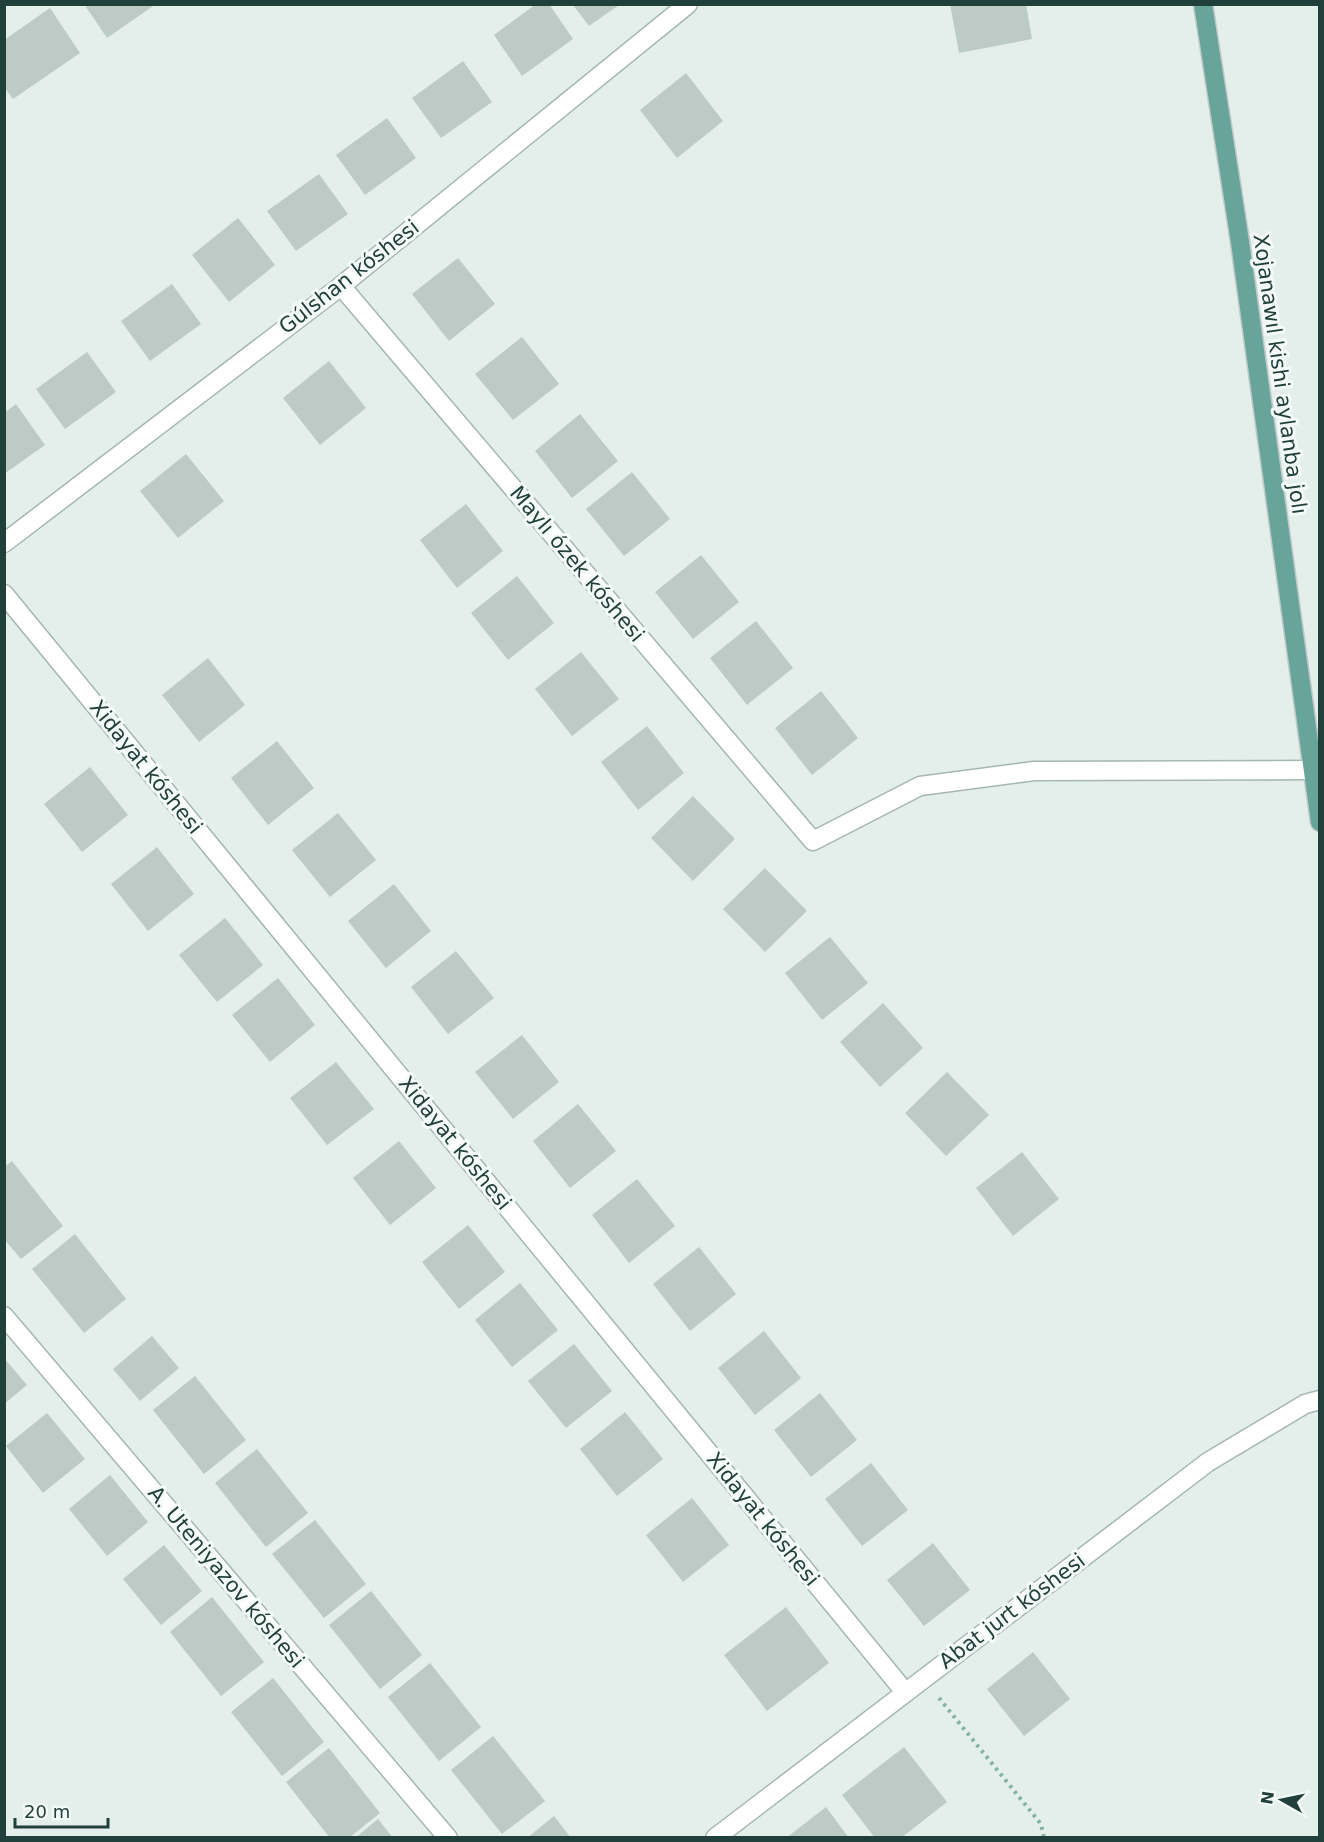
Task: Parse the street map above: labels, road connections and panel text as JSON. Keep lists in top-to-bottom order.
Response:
{
  "streets": {
    "main road": ["Xojanawıl kishi aylanba jolı"],
    "street": [
      "Gúlshan kóshesi",
      "Maylı ózek kóshesi",
      "Xidayat kóshesi",
      "A. Uteniyazov kóshesi",
      "Abat jurt kóshesi"
    ]
  },
  "crossings": [
    ["Gúlshan kóshesi", "Maylı ózek kóshesi"],
    ["Xojanawıl kishi aylanba jolı", "Maylı ózek kóshesi"],
    ["Xidayat kóshesi", "Abat jurt kóshesi"]
  ],
  "scale_bar": "20 m",
  "north": "left"
}
